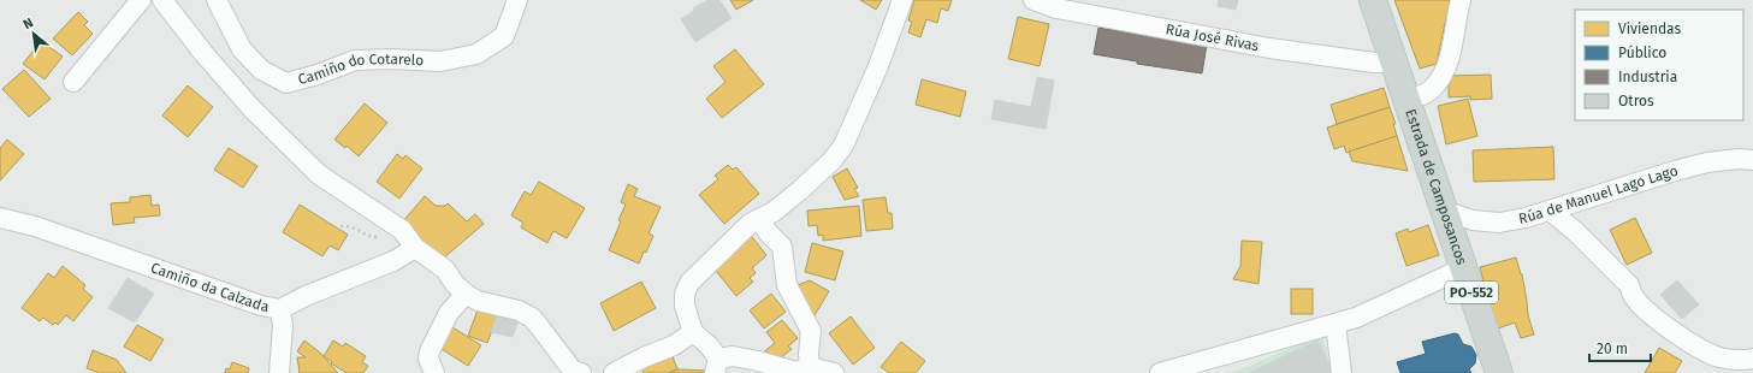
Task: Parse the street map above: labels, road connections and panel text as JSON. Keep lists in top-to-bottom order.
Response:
{
  "streets": {
    "main road": ["Estrada de Camposancos", "PO-552"],
    "street": [
      "Rúa José Rivas",
      "Camiño do Cotarelo",
      "Rúa de Manuel Lago Lago",
      "Camiño da Calzada"
    ]
  },
  "crossings": [
    ["Rúa José Rivas", "Estrada de Camposancos"],
    ["Estrada de Camposancos", "Rúa de Manuel Lago Lago"]
  ],
  "legend": [
    "Viviendas",
    "Público",
    "Industria",
    "Otros"
  ],
  "scale_bar": "20 m",
  "north": "top left"
}
